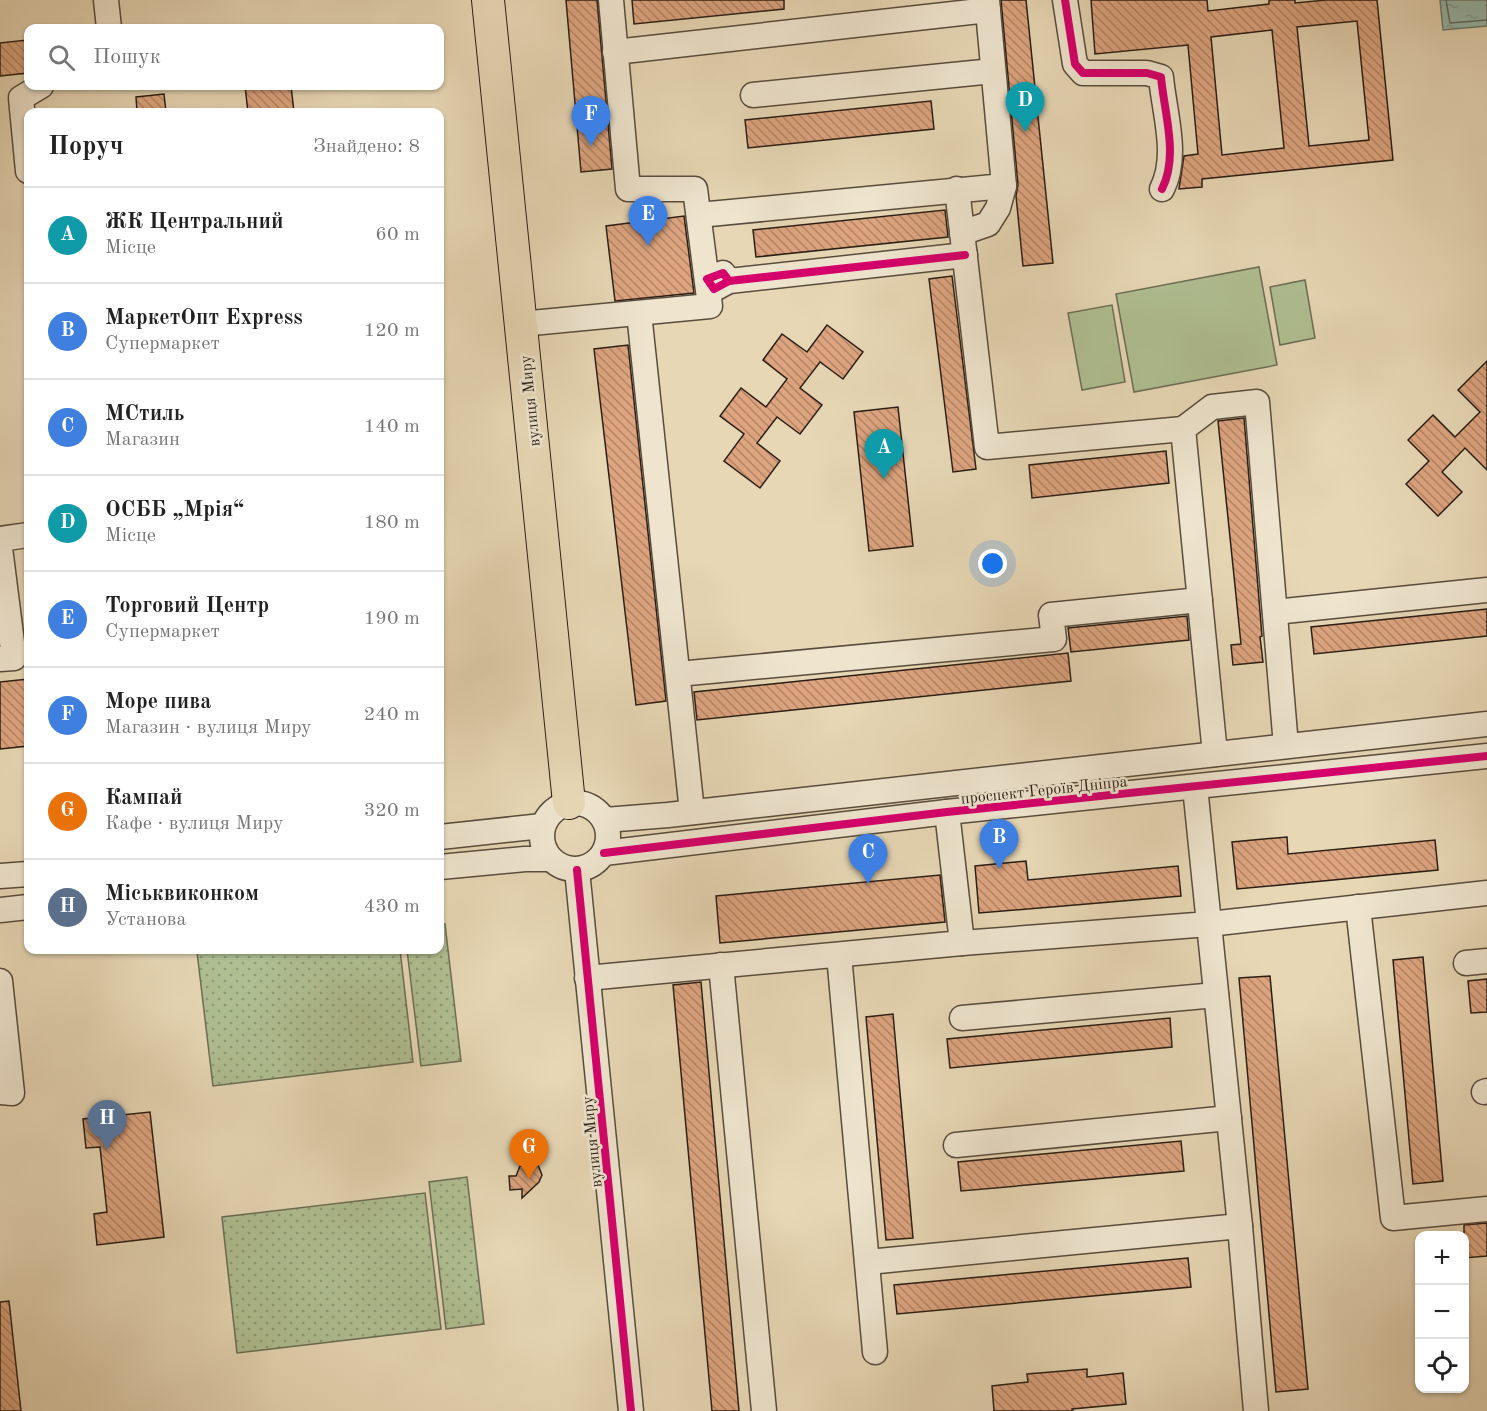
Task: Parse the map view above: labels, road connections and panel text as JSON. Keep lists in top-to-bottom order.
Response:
{
  "streets": {
    "main road": ["вулиця Миру"],
    "street": ["проспект Героїв Дніпра"]
  },
  "crossings": [
    ["вулиця Миру", "проспект Героїв Дніпра"]
  ],
  "page": {
    "search": "Пошук",
    "pins": [
      "D",
      "F",
      "E",
      "A",
      "B",
      "C",
      "H",
      "G"
    ],
    "heading": ["Поруч", "Знайдено: 8"],
    "list": [
      {
        "mark": "A",
        "name": "ЖК Центральний",
        "note": "Місце",
        "value": "60 m"
      },
      {
        "mark": "B",
        "name": "МаркетОпт Express",
        "note": "Супермаркет",
        "value": "120 m"
      },
      {
        "mark": "C",
        "name": "МСтиль",
        "note": "Магазин",
        "value": "140 m"
      },
      {
        "mark": "D",
        "name": "ОСББ „Мрія“",
        "note": "Місце",
        "value": "180 m"
      },
      {
        "mark": "E",
        "name": "Торговий Центр",
        "note": "Супермаркет",
        "value": "190 m"
      },
      {
        "mark": "F",
        "name": "Море пива",
        "note": "Магазин · вулиця Миру",
        "value": "240 m"
      },
      {
        "mark": "G",
        "name": "Кампай",
        "note": "Кафе · вулиця Миру",
        "value": "320 m"
      },
      {
        "mark": "H",
        "name": "Міськвиконком",
        "note": "Установа",
        "value": "430 m"
      }
    ],
    "map_buttons": ["+", "−"]
  }
}
